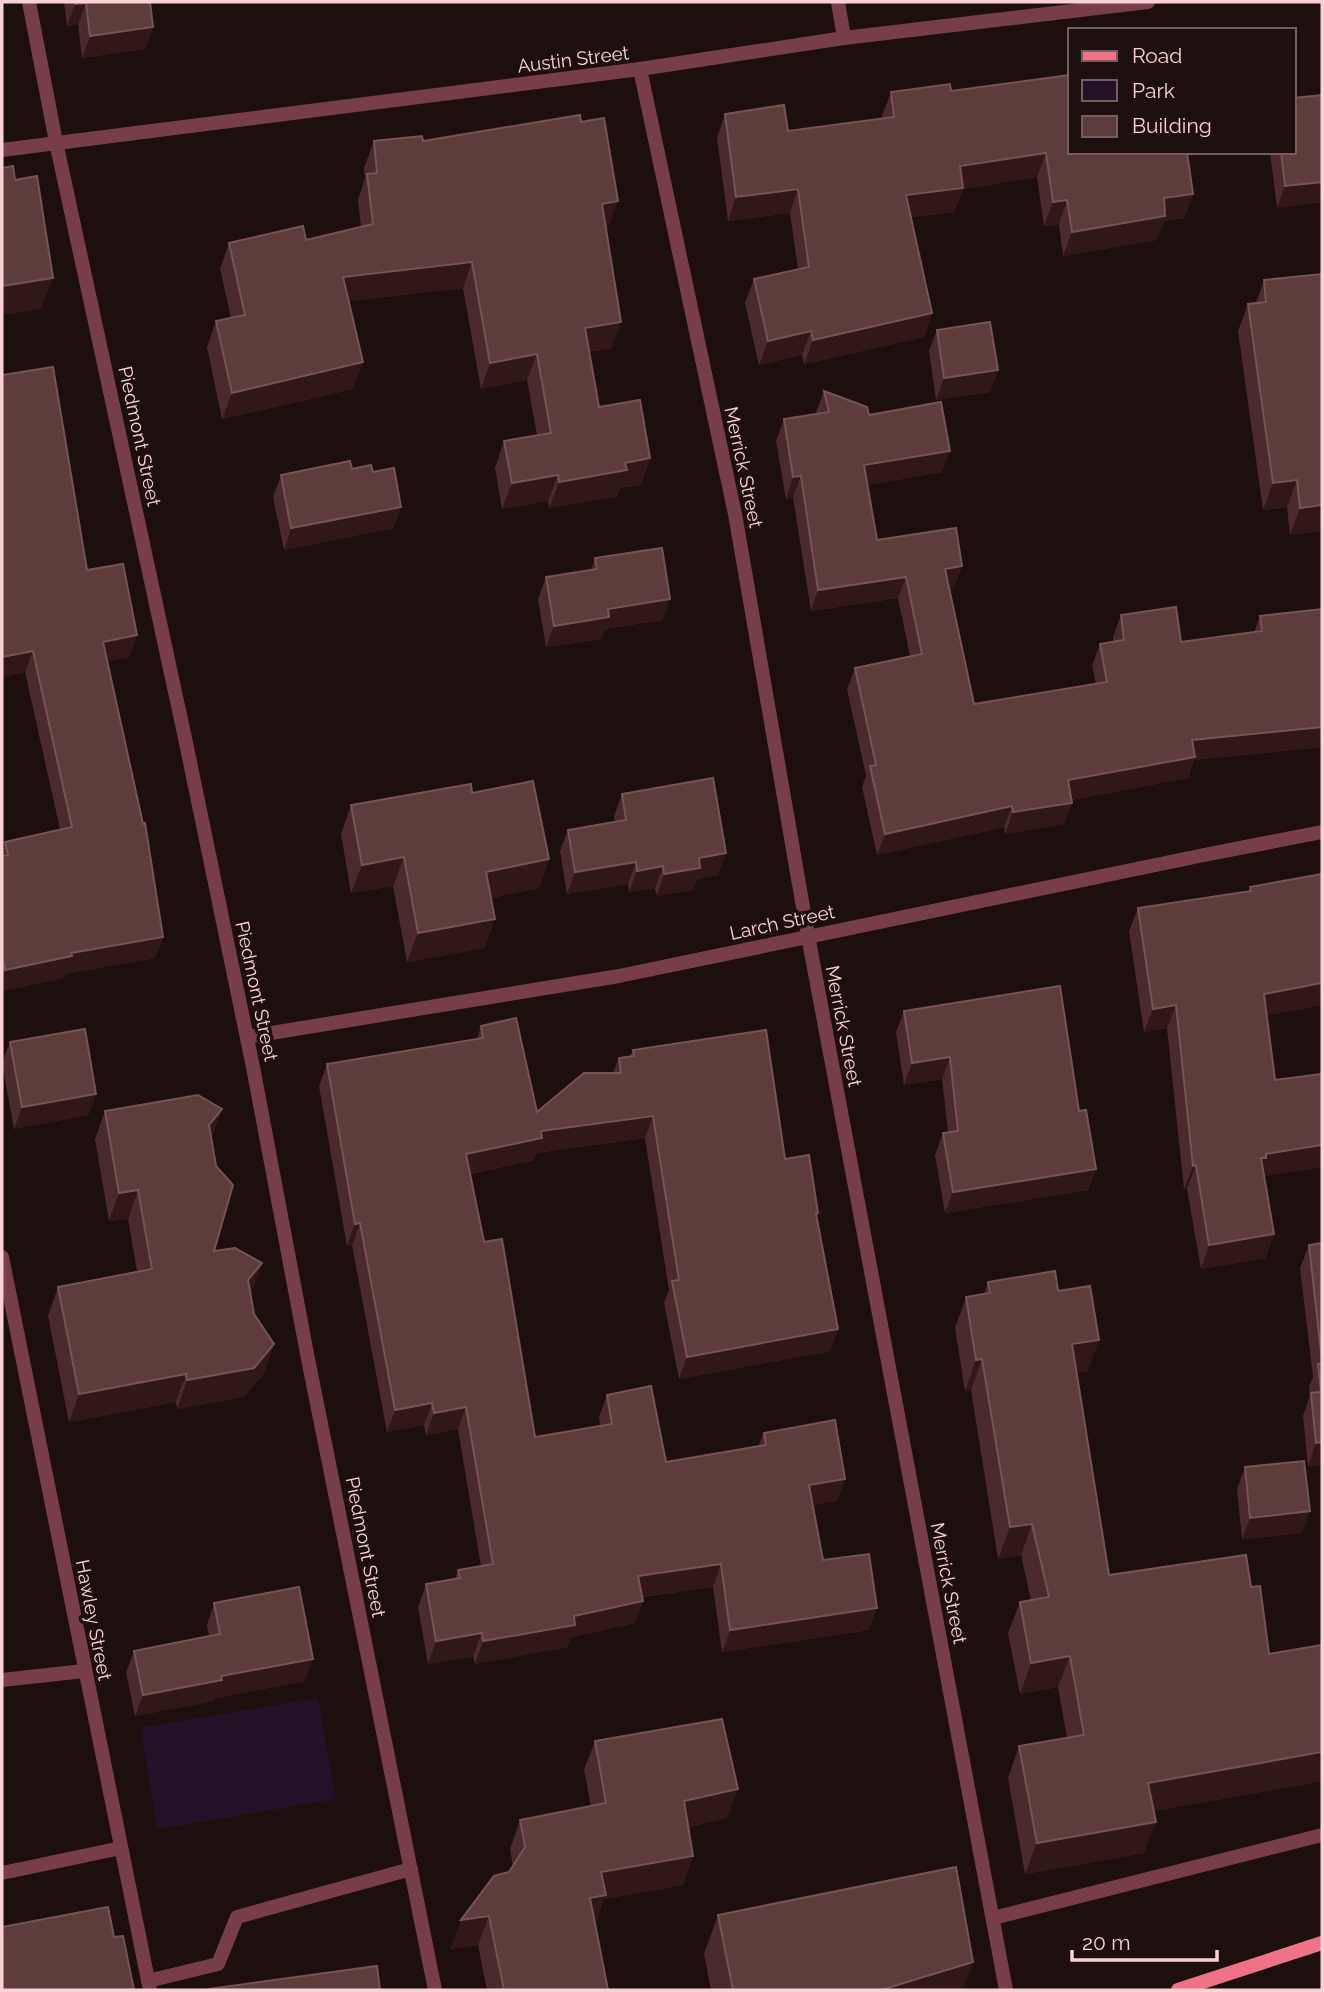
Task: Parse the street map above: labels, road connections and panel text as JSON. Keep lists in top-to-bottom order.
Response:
{
  "streets": {
    "street": [
      "Austin Street",
      "Piedmont Street",
      "Merrick Street",
      "Larch Street",
      "Hawley Street"
    ]
  },
  "crossings": [
    ["Austin Street", "Piedmont Street"],
    ["Austin Street", "Merrick Street"],
    ["Piedmont Street", "Larch Street"],
    ["Merrick Street", "Larch Street"]
  ],
  "legend": ["Road", "Park", "Building"],
  "scale_bar": "20 m"
}
